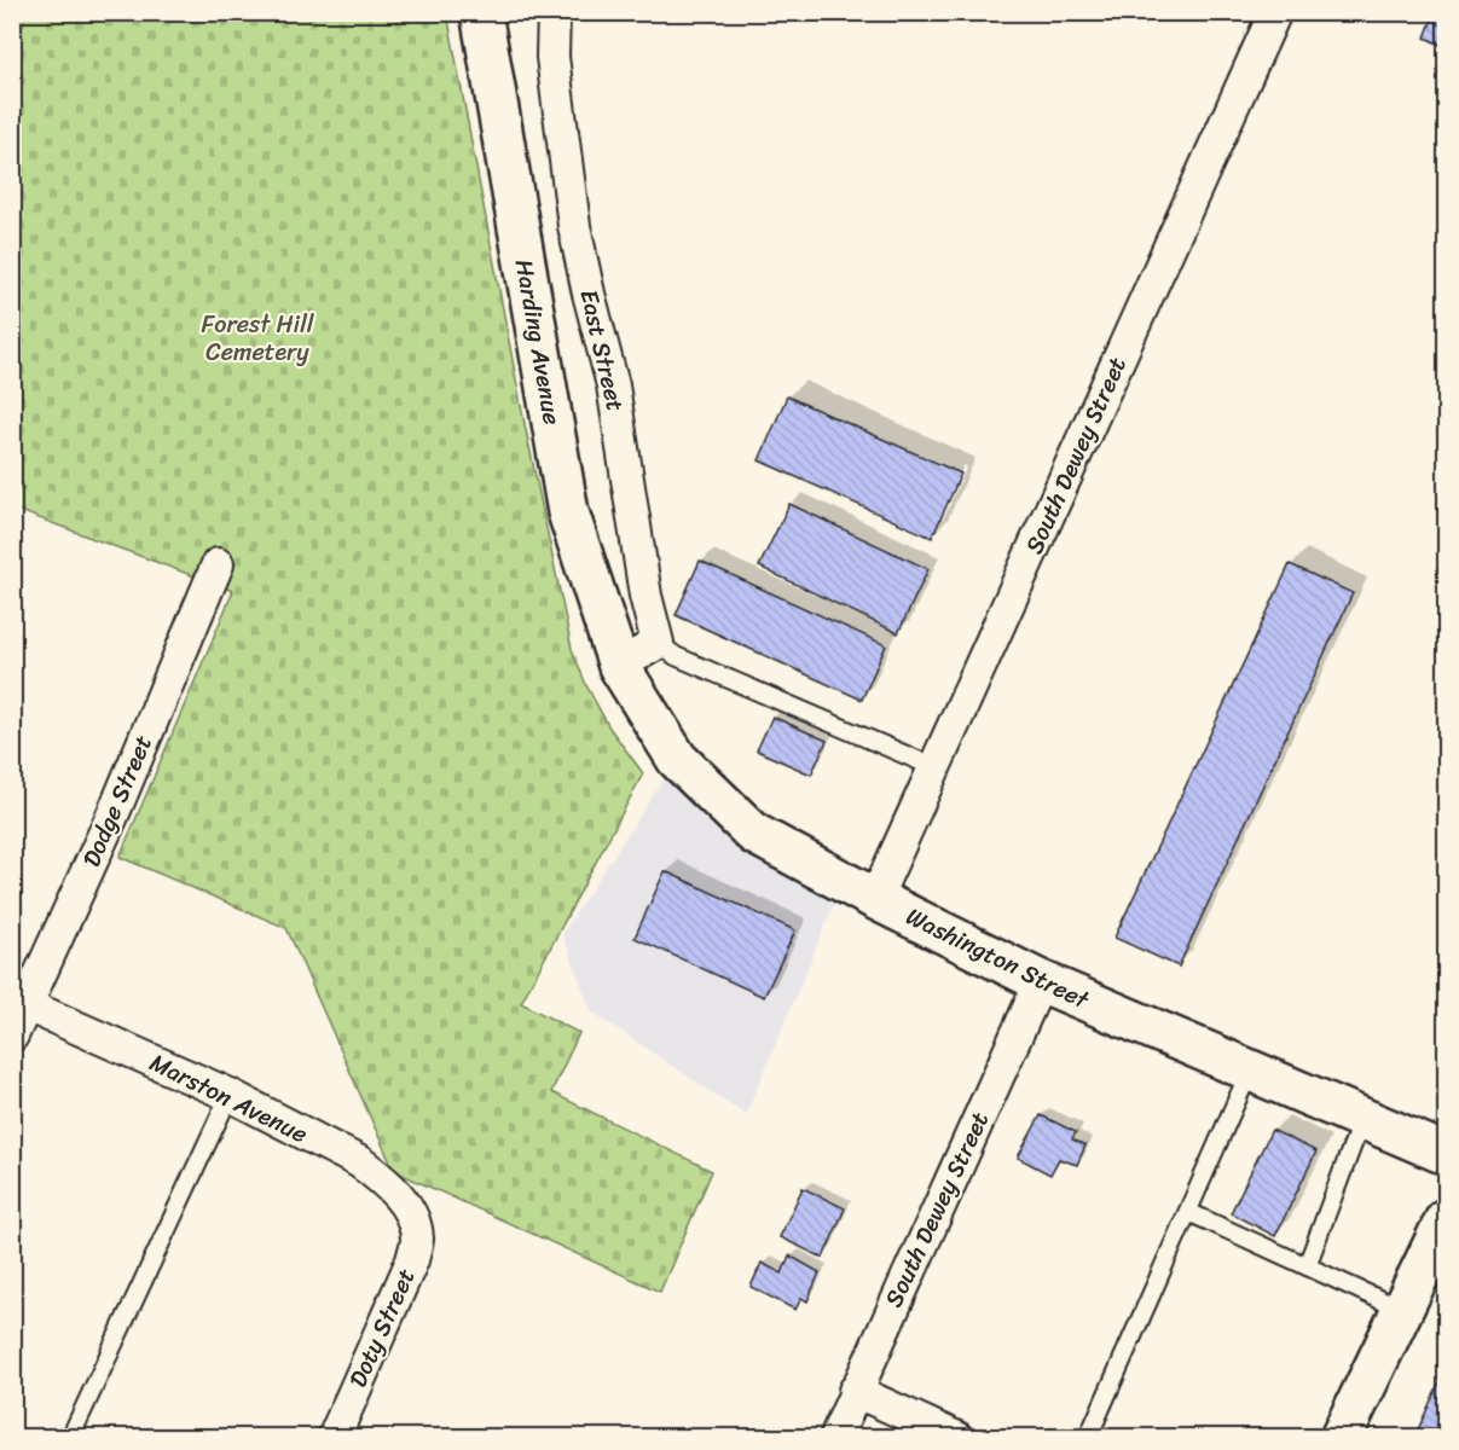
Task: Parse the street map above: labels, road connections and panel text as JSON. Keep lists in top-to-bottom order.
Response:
{
  "streets": {
    "main road": ["Harding Avenue", "Washington Street"],
    "street": [
      "East Street",
      "South Dewey Street",
      "Dodge Street",
      "Marston Avenue",
      "Doty Street"
    ]
  },
  "crossings": [
    ["Harding Avenue", "Washington Street"],
    ["South Dewey Street", "Washington Street"],
    ["Dodge Street", "Marston Avenue"],
    ["Marston Avenue", "Doty Street"]
  ],
  "parks": ["Forest Hill Cemetery"]
}
